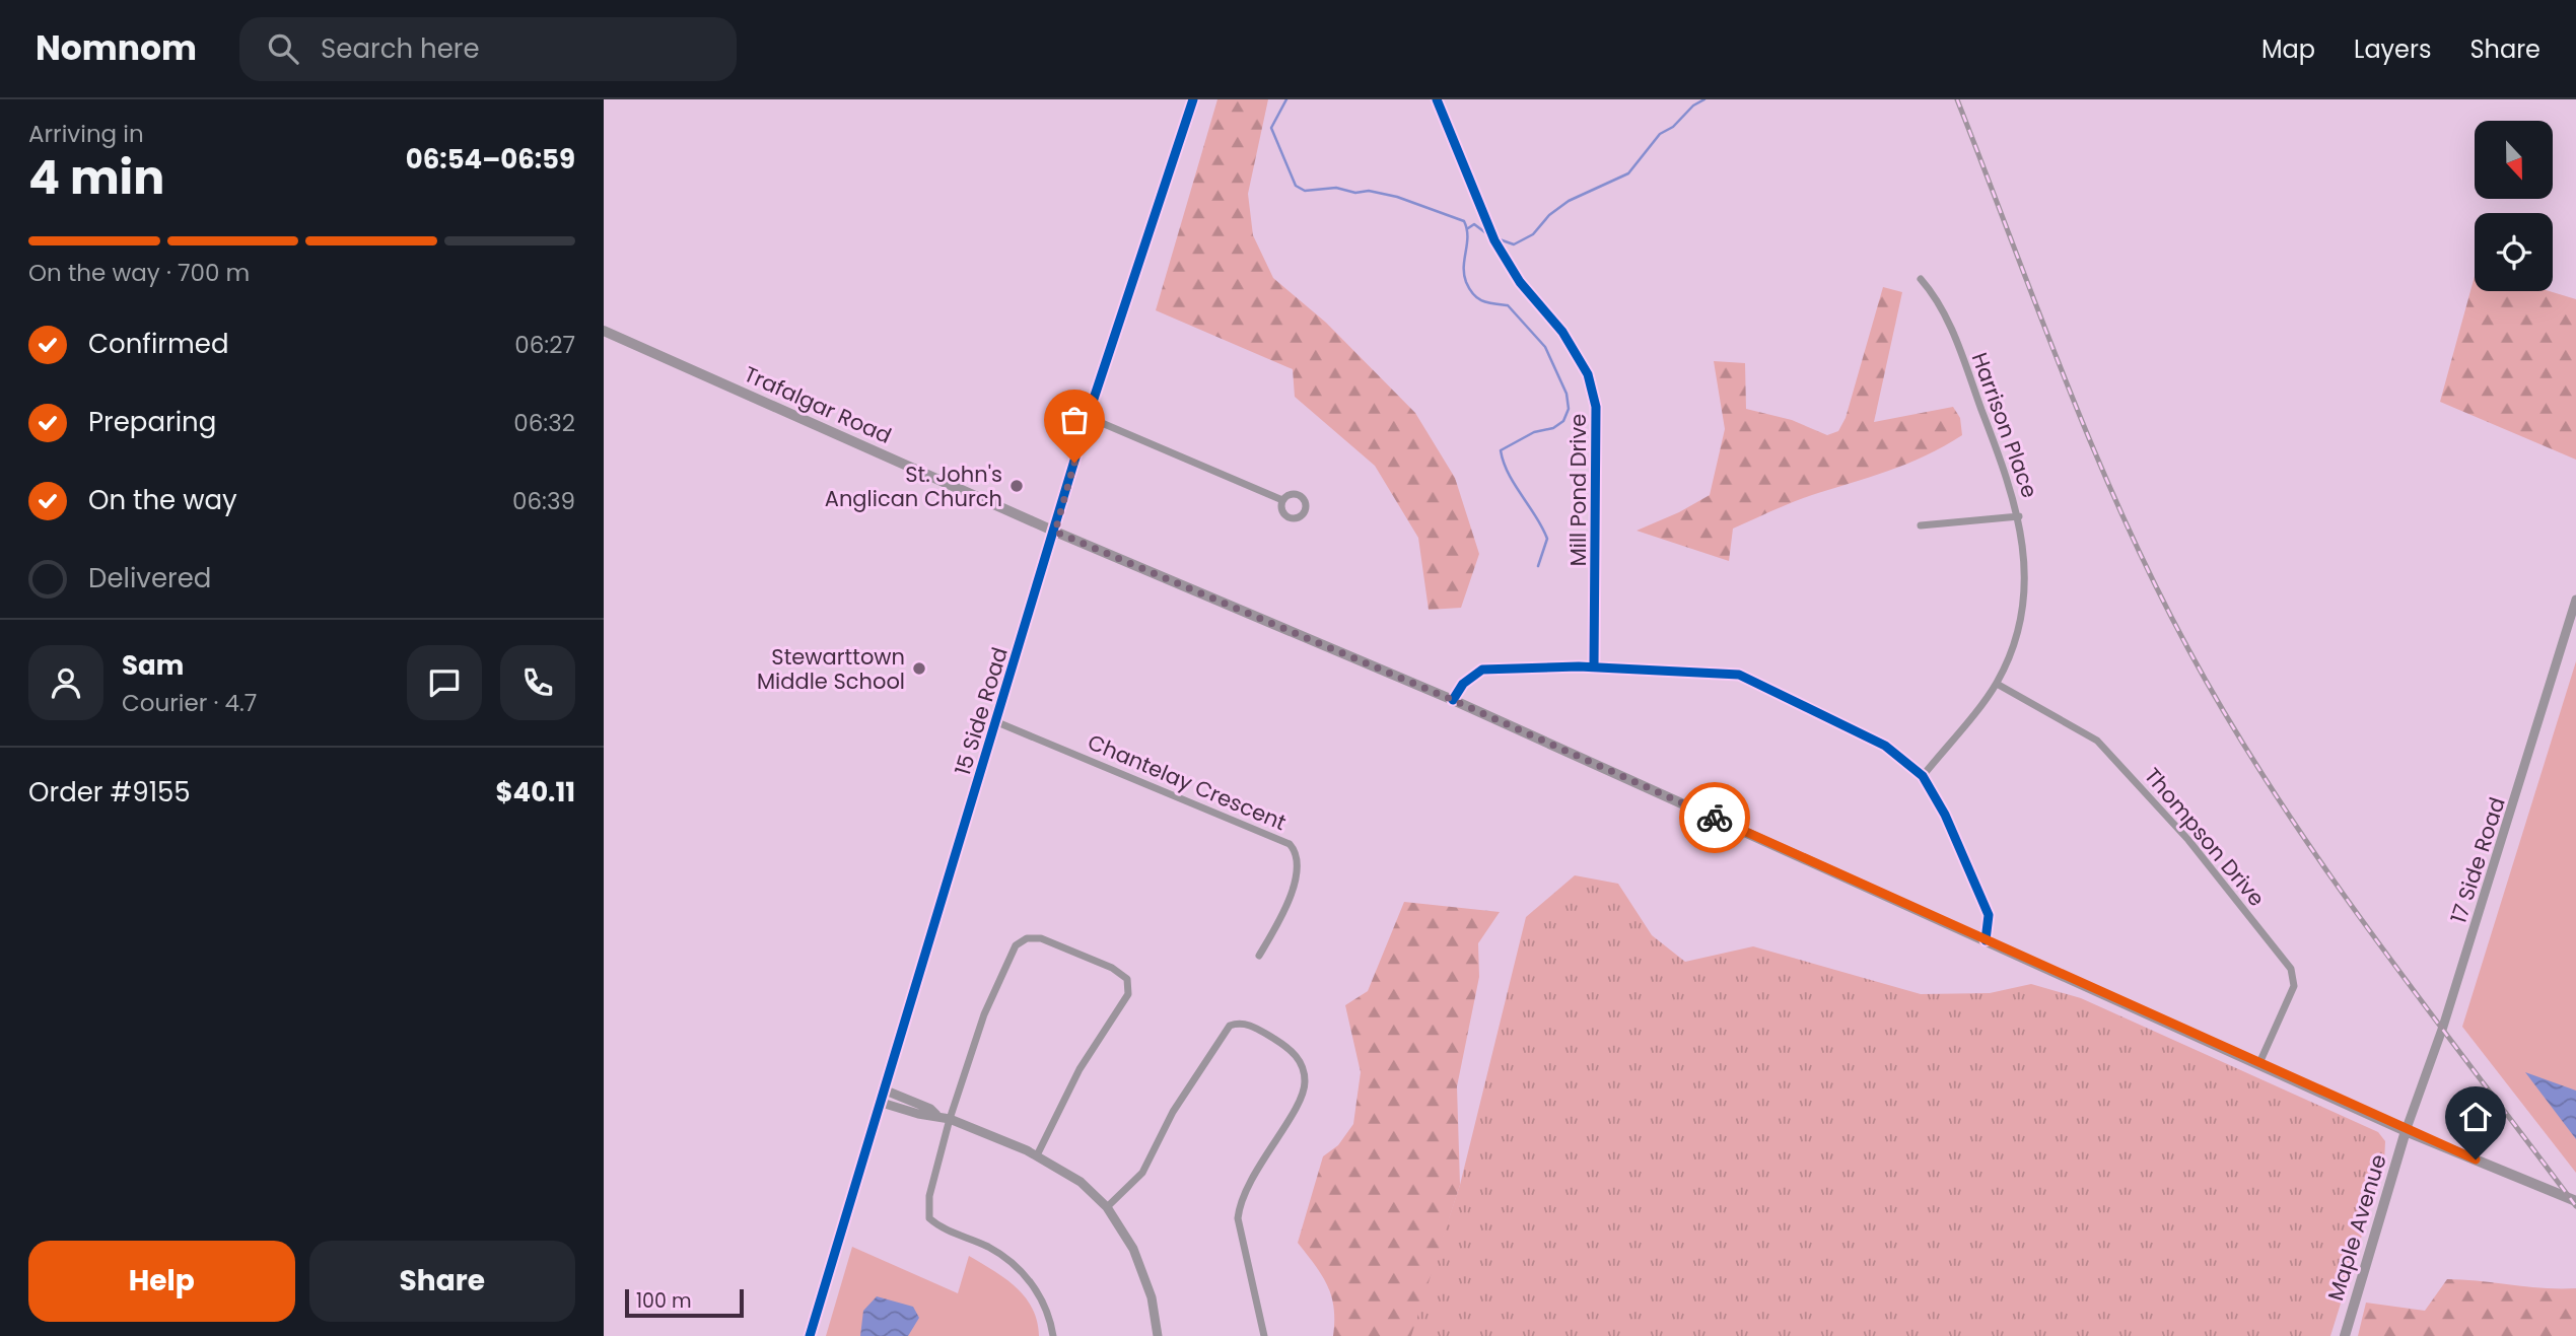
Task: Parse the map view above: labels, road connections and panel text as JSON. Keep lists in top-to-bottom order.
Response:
{
  "streets": {
    "main road": ["Trafalgar Road", "Maple Avenue"],
    "street": [
      "Harrison Place",
      "Mill Pond Drive",
      "15 Side Road",
      "Chantelay Crescent",
      "Thompson Drive",
      "17 Side Road"
    ]
  },
  "crossings": [
    ["Trafalgar Road", "15 Side Road"],
    ["Trafalgar Road", "Thompson Drive"],
    ["Trafalgar Road", "17 Side Road"],
    ["Trafalgar Road", "Maple Avenue"],
    ["Harrison Place", "Thompson Drive"],
    ["15 Side Road", "Chantelay Crescent"],
    ["17 Side Road", "Maple Avenue"]
  ],
  "places": ["St. John's Anglican Church", "Stewarttown Middle School"],
  "scale_bar": "100 m",
  "north": "bottom",
  "page": {
    "header": "Nomnom",
    "search": "Search here",
    "nav": ["Map", "Layers", "Share"],
    "heading": ["4 min", "Arriving in", "06:54–06:59"],
    "panel": [
      "Sam",
      "Courier · 4.7",
      "Order #9155",
      "$40.11"
    ],
    "bar": "On the way · 700 m",
    "list": [
      ["Confirmed", "06:27"],
      ["Preparing", "06:32"],
      ["On the way", "06:39"],
      "Delivered"
    ],
    "buttons": ["Help", "Share"],
    "scale": "100 m"
  }
}
